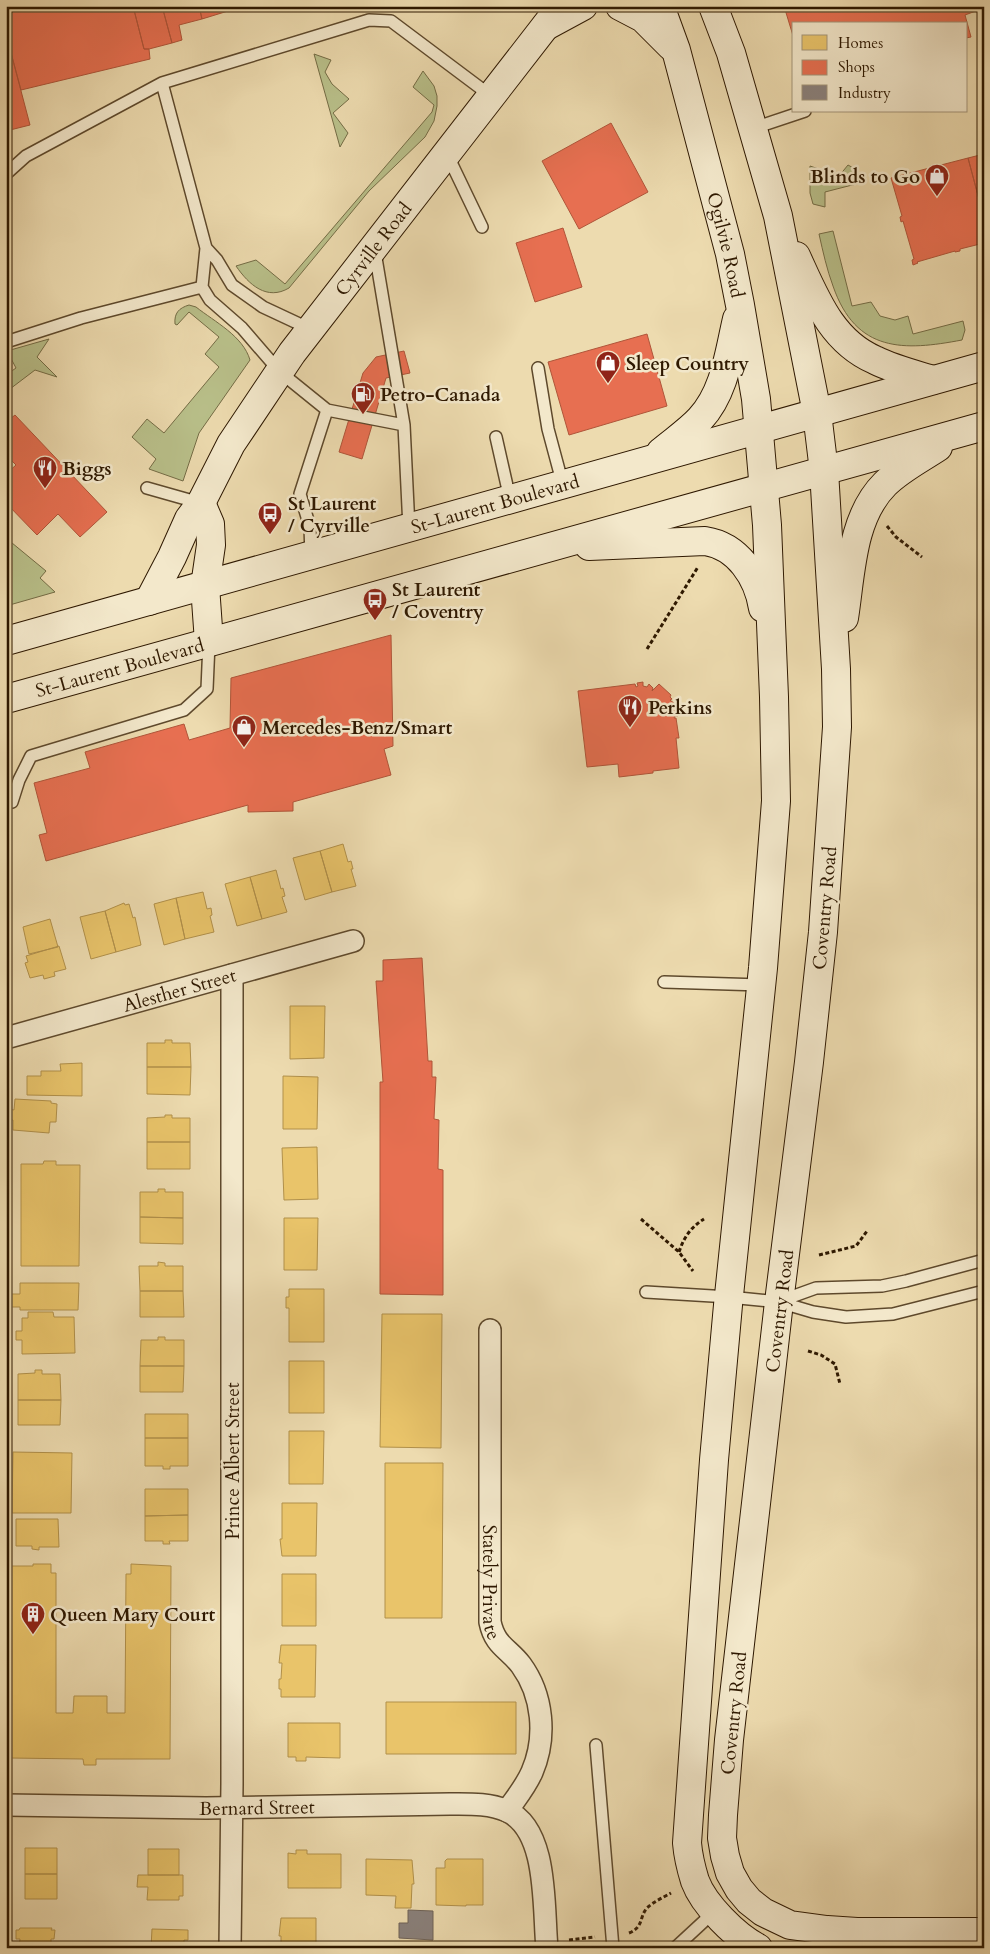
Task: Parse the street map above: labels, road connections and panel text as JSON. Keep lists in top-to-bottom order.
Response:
{
  "streets": {
    "main road": [
      "Ogilvie Road",
      "Cyrville Road",
      "St-Laurent Boulevard",
      "Coventry Road"
    ],
    "street": [
      "Alesther Street",
      "Prince Albert Street",
      "Stately Private",
      "Bernard Street"
    ]
  },
  "crossings": [
    ["Ogilvie Road", "St-Laurent Boulevard"],
    ["Ogilvie Road", "Coventry Road"],
    ["Cyrville Road", "St-Laurent Boulevard"],
    ["St-Laurent Boulevard", "Coventry Road"],
    ["Alesther Street", "Prince Albert Street"],
    ["Prince Albert Street", "Bernard Street"],
    ["Stately Private", "Bernard Street"]
  ],
  "places": {
    "shop": ["Blinds to Go", "Sleep Country", "Mercedes-Benz/Smart"],
    "fuel station": ["Petro-Canada"],
    "restaurant": ["Biggs", "Perkins"],
    "bus stop": ["St Laurent / Cyrville", "St Laurent / Coventry"],
    "building": ["Queen Mary Court"]
  },
  "legend": ["Homes", "Shops", "Industry"]
}
